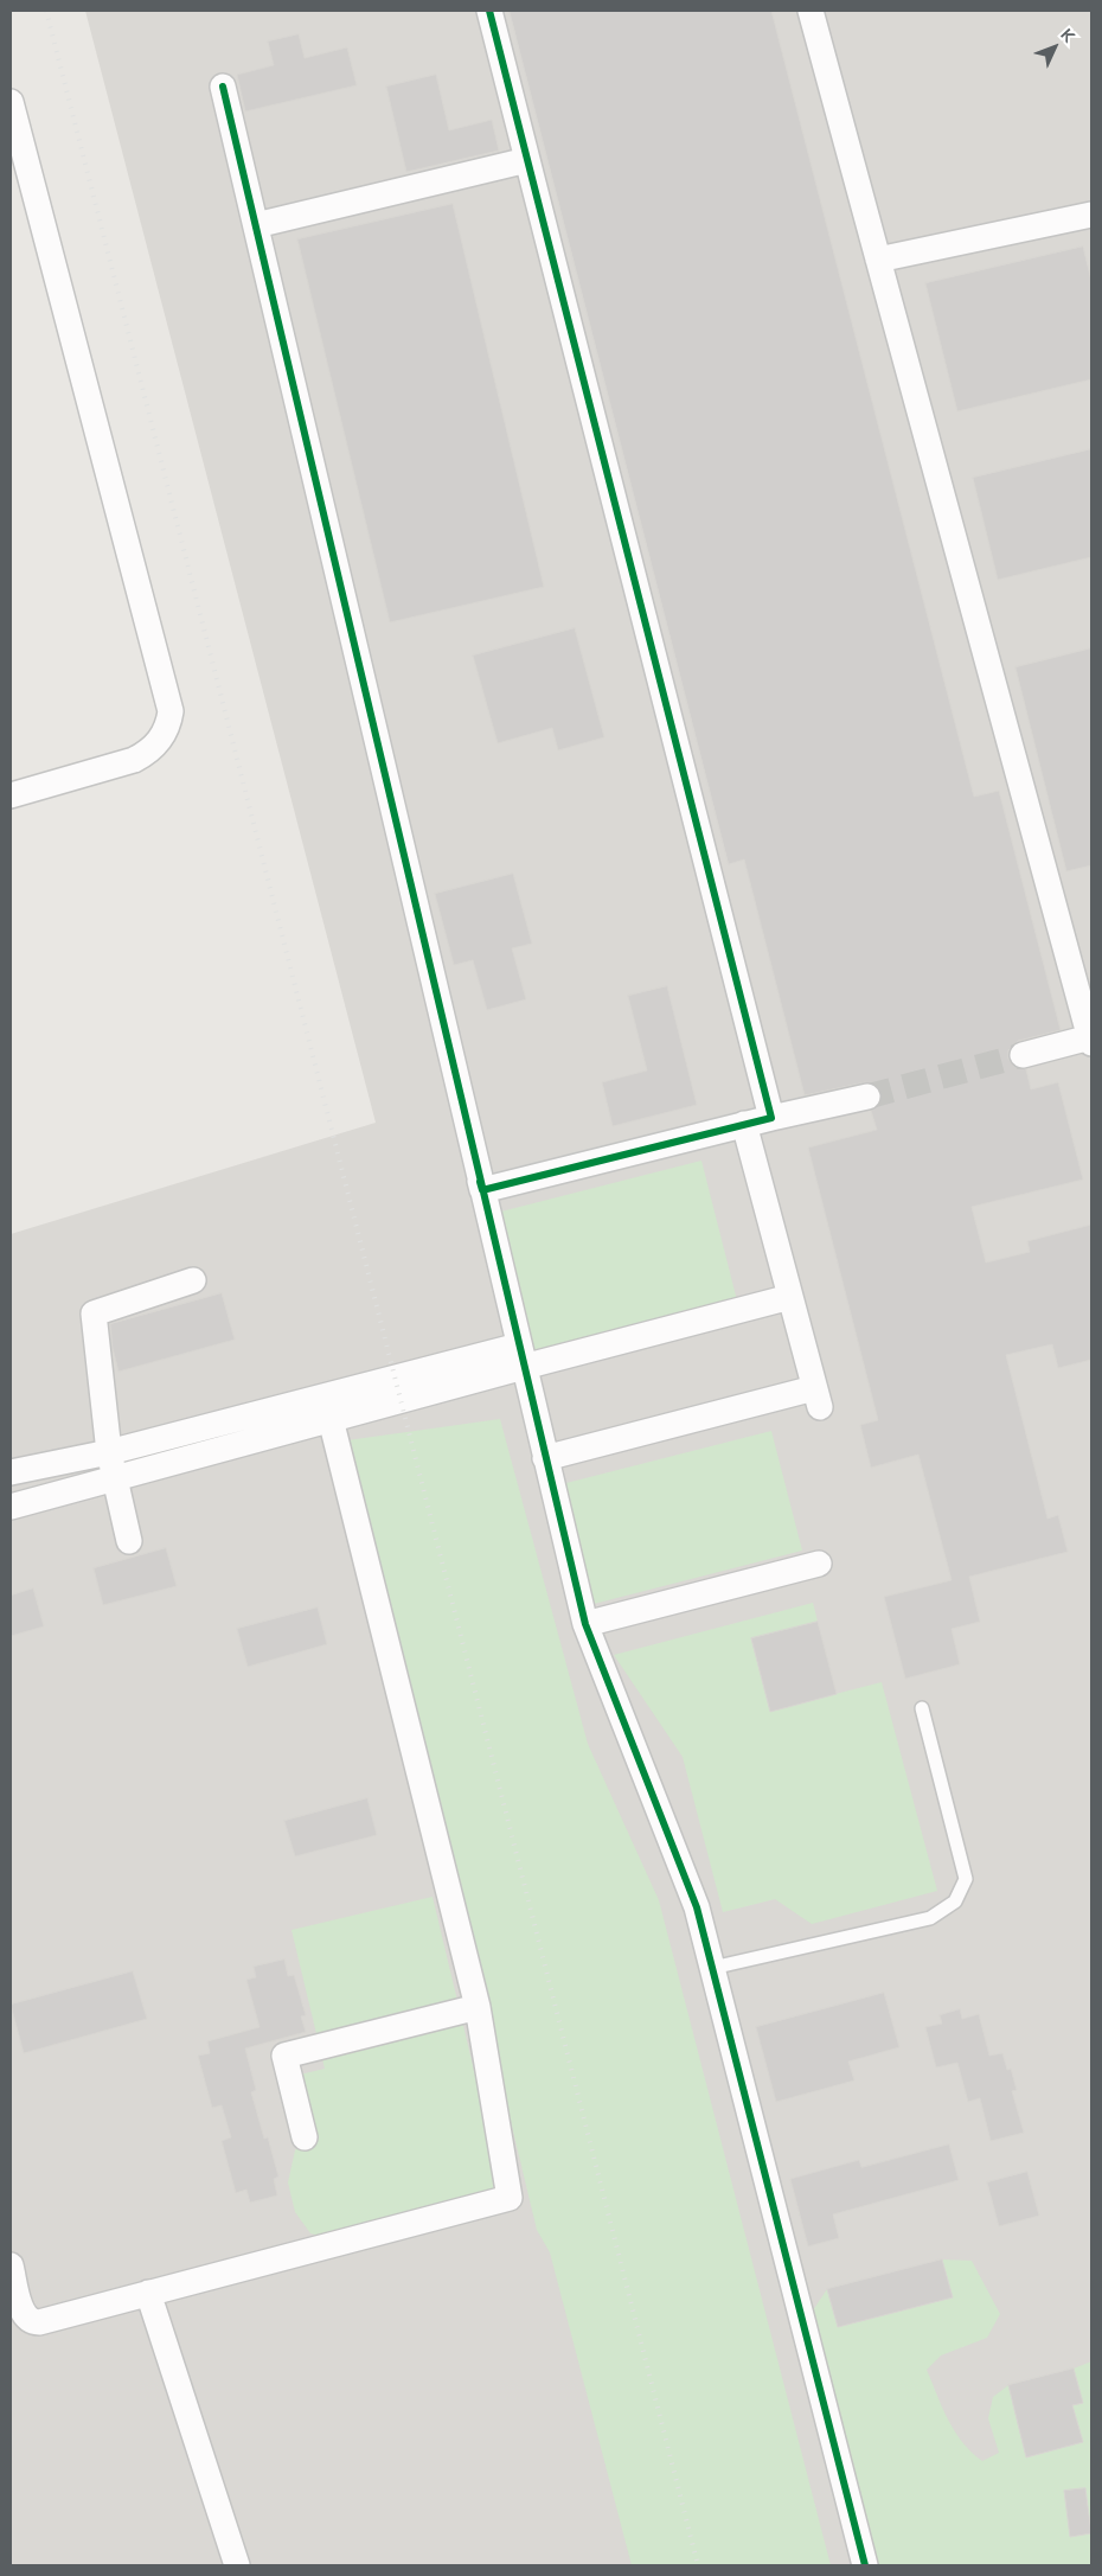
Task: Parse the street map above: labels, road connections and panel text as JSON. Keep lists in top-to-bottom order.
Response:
{
  "north": "top right"
}
